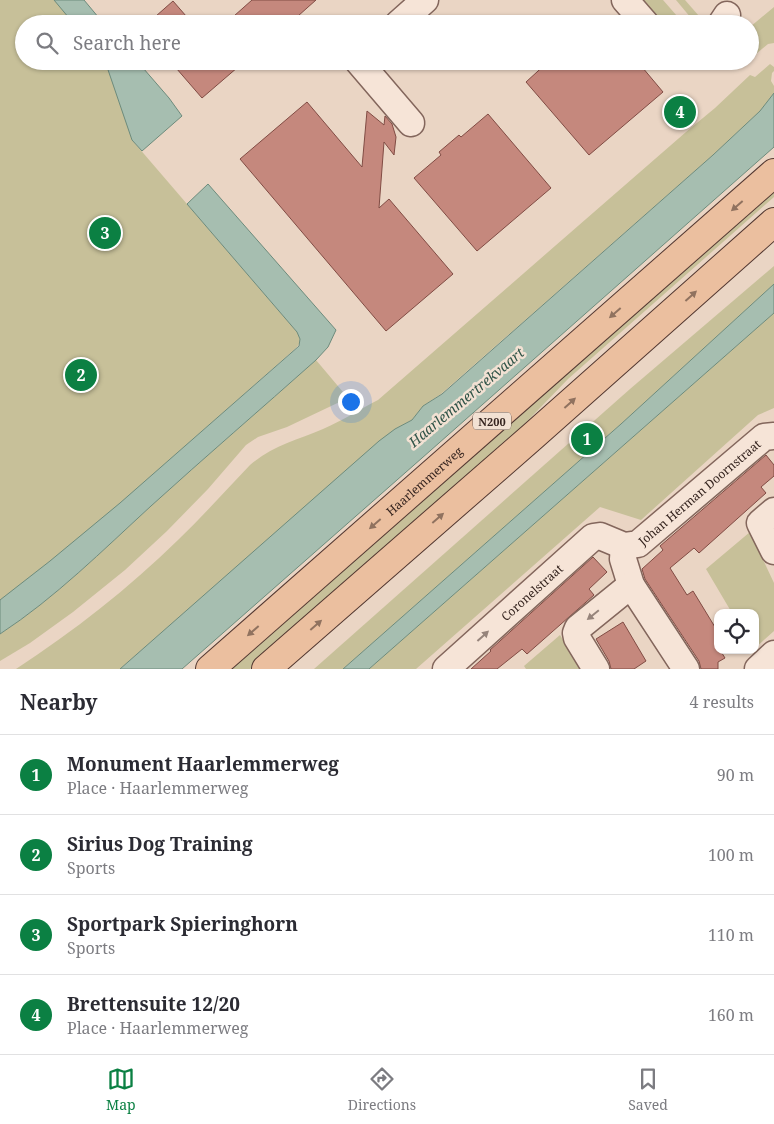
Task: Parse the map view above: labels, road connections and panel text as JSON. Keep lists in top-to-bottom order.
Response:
{
  "streets": {
    "main road": ["N200", "Haarlemmerweg"],
    "street": ["Johan Herman Doornstraat", "Coronelstraat"]
  },
  "crossings": [
    ["Johan Herman Doornstraat", "Coronelstraat"]
  ],
  "one_way": ["Coronelstraat"],
  "water": ["Haarlemmertrekvaart"],
  "page": {
    "search": "Search here",
    "pins": [
      "4",
      "3",
      "2",
      "1"
    ],
    "heading": ["Nearby", "4 results"],
    "list": [
      {
        "mark": "1",
        "name": "Monument Haarlemmerweg",
        "note": "Place · Haarlemmerweg",
        "value": "90 m"
      },
      {
        "mark": "2",
        "name": "Sirius Dog Training",
        "note": "Sports",
        "value": "100 m"
      },
      {
        "mark": "3",
        "name": "Sportpark Spieringhorn",
        "note": "Sports",
        "value": "110 m"
      },
      {
        "mark": "4",
        "name": "Brettensuite 12/20",
        "note": "Place · Haarlemmerweg",
        "value": "160 m"
      }
    ],
    "nav": ["Map", "Directions", "Saved"]
  }
}
